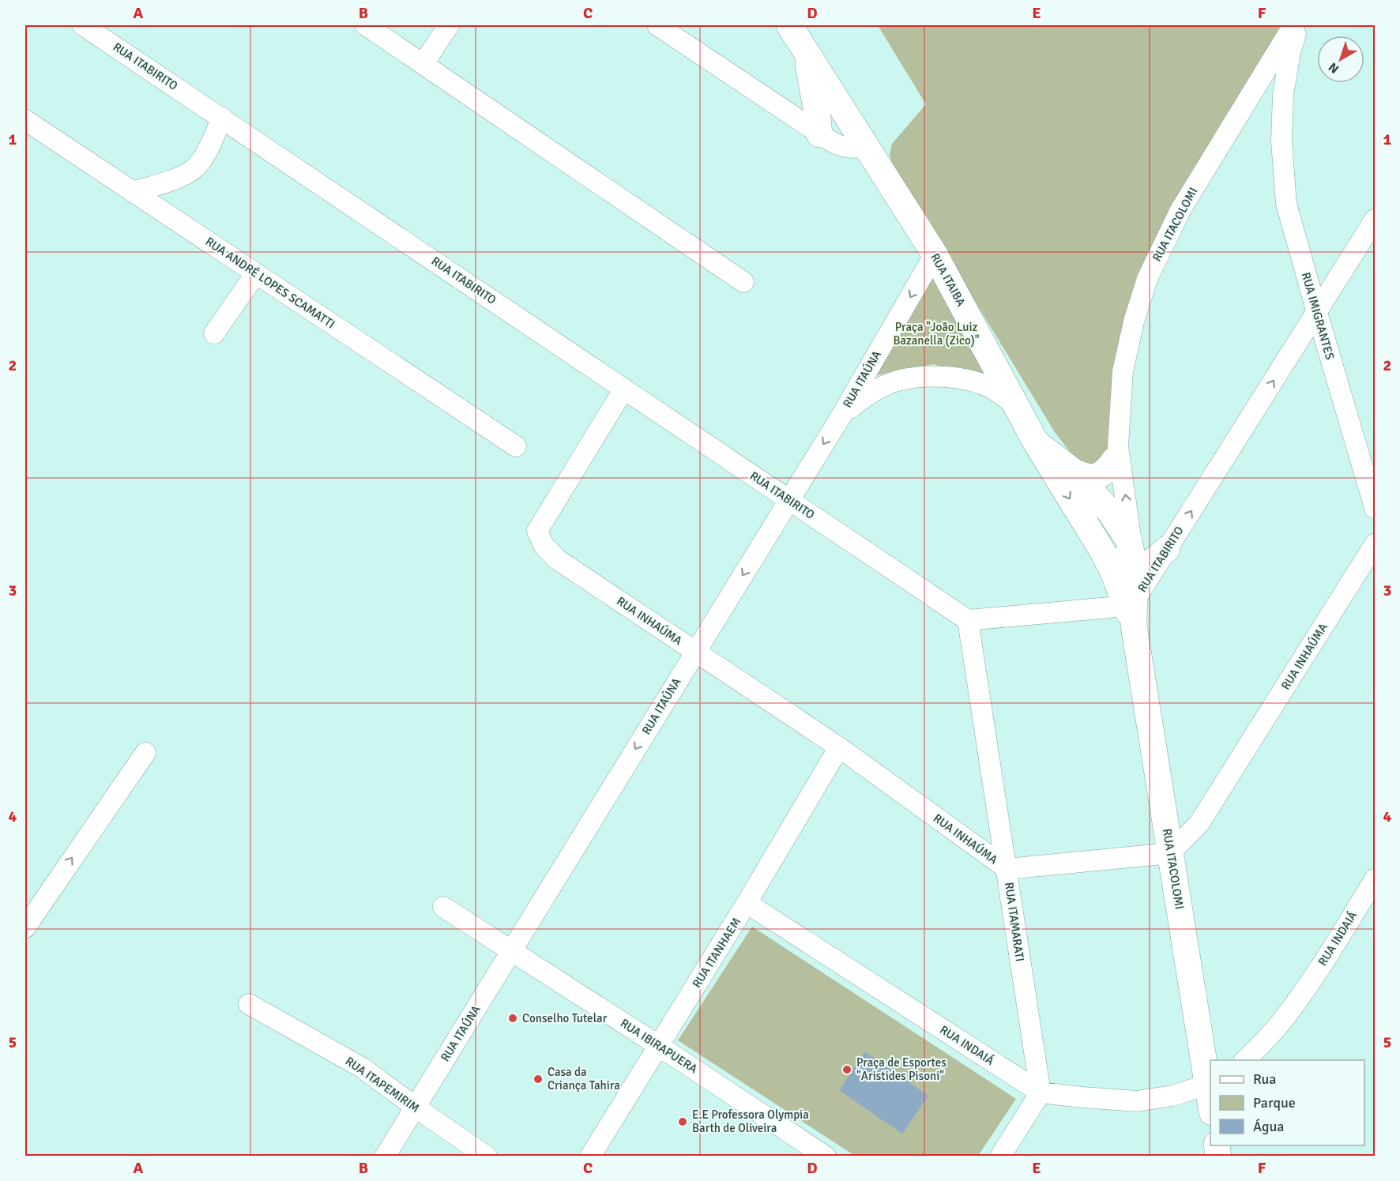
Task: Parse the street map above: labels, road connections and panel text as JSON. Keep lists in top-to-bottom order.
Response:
{
  "streets": {
    "main road": ["RUA ITACOLOMI", "RUA ITAIBA"],
    "street": [
      "RUA ITABIRITO",
      "RUA ANDRÉ LOPES SCAMATTI",
      "RUA IMIGRANTES",
      "RUA ITAÚNA",
      "RUA INHAÚMA",
      "RUA ITAMARATI",
      "RUA INDAIÁ",
      "RUA ITANHAEM",
      "RUA IBIRAPUERA",
      "RUA ITAPEMIRIM"
    ]
  },
  "crossings": [
    ["RUA ITABIRITO", "RUA ITACOLOMI"],
    ["RUA ITABIRITO", "RUA ITAIBA"],
    ["RUA ITABIRITO", "RUA IMIGRANTES"],
    ["RUA ITABIRITO", "RUA ITAÚNA"],
    ["RUA ITABIRITO", "RUA INHAÚMA"],
    ["RUA ITABIRITO", "RUA ITAMARATI"],
    ["RUA ITACOLOMI", "RUA ITAIBA"],
    ["RUA ITACOLOMI", "RUA IMIGRANTES"],
    ["RUA ITACOLOMI", "RUA INHAÚMA"],
    ["RUA ITACOLOMI", "RUA INDAIÁ"],
    ["RUA ITAIBA", "RUA ITAÚNA"],
    ["RUA ITAÚNA", "RUA INHAÚMA"],
    ["RUA ITAÚNA", "RUA IBIRAPUERA"],
    ["RUA ITAÚNA", "RUA ITAPEMIRIM"],
    ["RUA INHAÚMA", "RUA ITAMARATI"],
    ["RUA INHAÚMA", "RUA ITANHAEM"],
    ["RUA ITAMARATI", "RUA INDAIÁ"],
    ["RUA INDAIÁ", "RUA ITANHAEM"],
    ["RUA ITANHAEM", "RUA IBIRAPUERA"]
  ],
  "one_way": ["RUA ITAÚNA"],
  "parks": ["Praça \"João Luiz Bazanella (Zico)\""],
  "places": [
    "Conselho Tutelar",
    "Praça de Esportes \"Aristides Pisoni\"",
    "Casa da Criança Tahira",
    "E.E Professora Olympia Barth de Oliveira"
  ],
  "legend": ["Rua", "Parque", "Água"],
  "north": "bottom left",
  "grid": {
    "columns": [
      "A",
      "B",
      "C",
      "D",
      "E",
      "F"
    ],
    "rows": [
      "1",
      "2",
      "3",
      "4",
      "5"
    ]
  }
}
